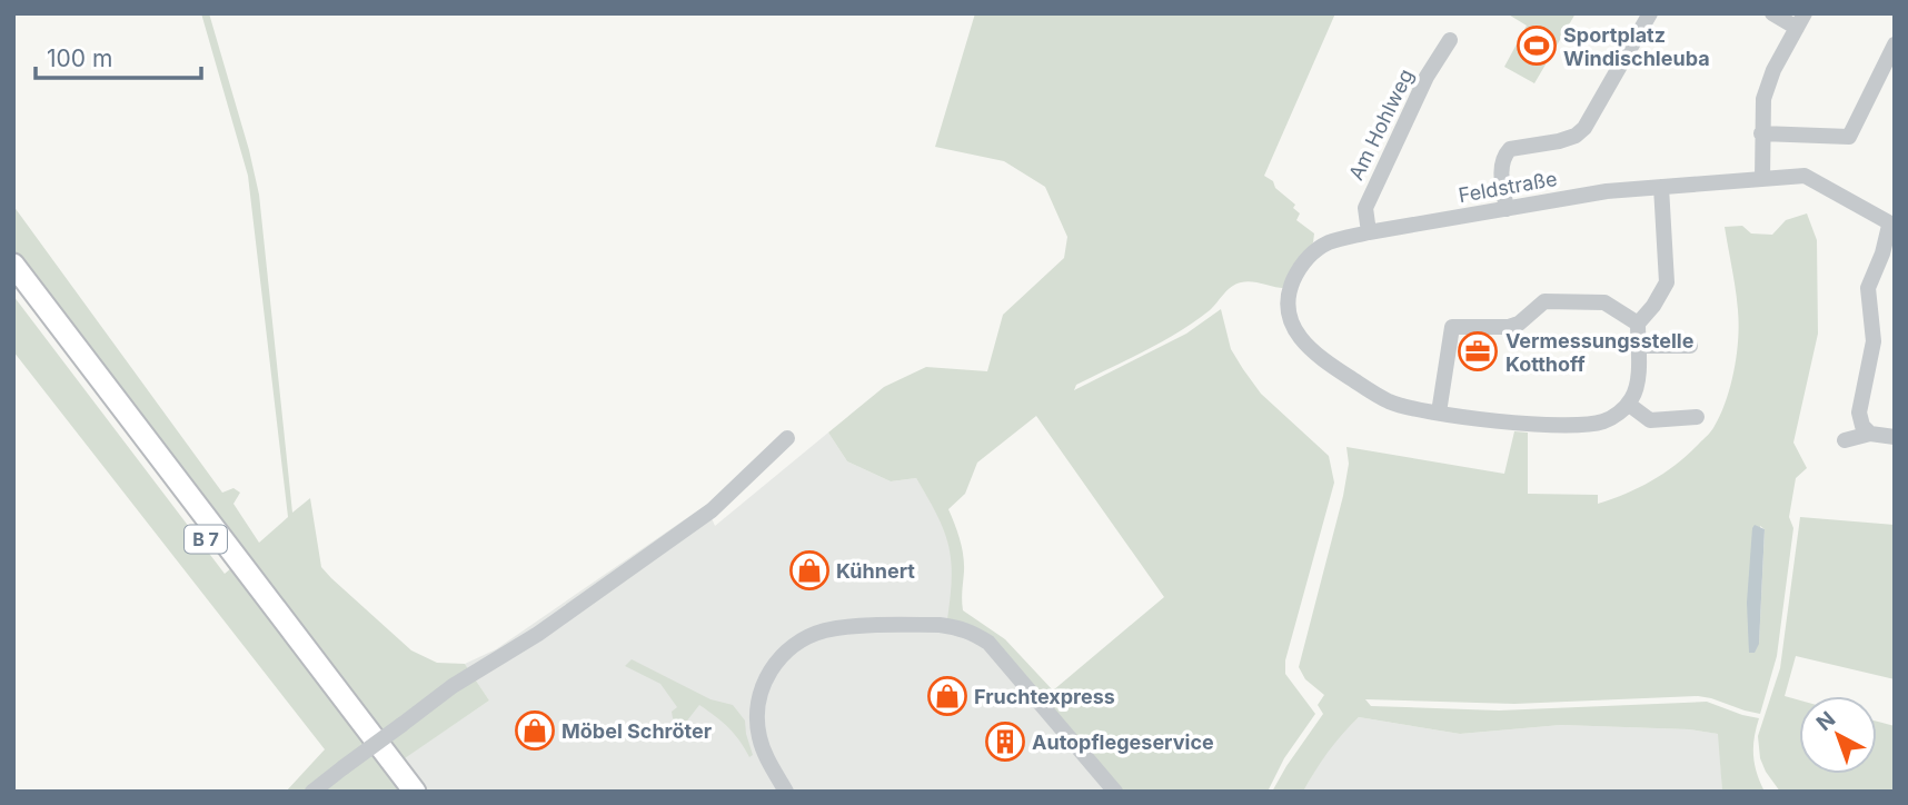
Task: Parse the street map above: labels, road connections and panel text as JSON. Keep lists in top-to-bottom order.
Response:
{
  "streets": {
    "highway": ["B 7"],
    "street": ["Am Hohlweg", "Feldstraße"]
  },
  "crossings": [
    ["Am Hohlweg", "Feldstraße"]
  ],
  "places": {
    "sports": ["Sportplatz Windischleuba"],
    "office": ["Vermessungsstelle Kotthoff"],
    "shop": ["Kühnert", "Fruchtexpress", "Möbel Schröter"],
    "building": ["Autopflegeservice"]
  },
  "scale_bar": "100 m",
  "north": "top left"
}
